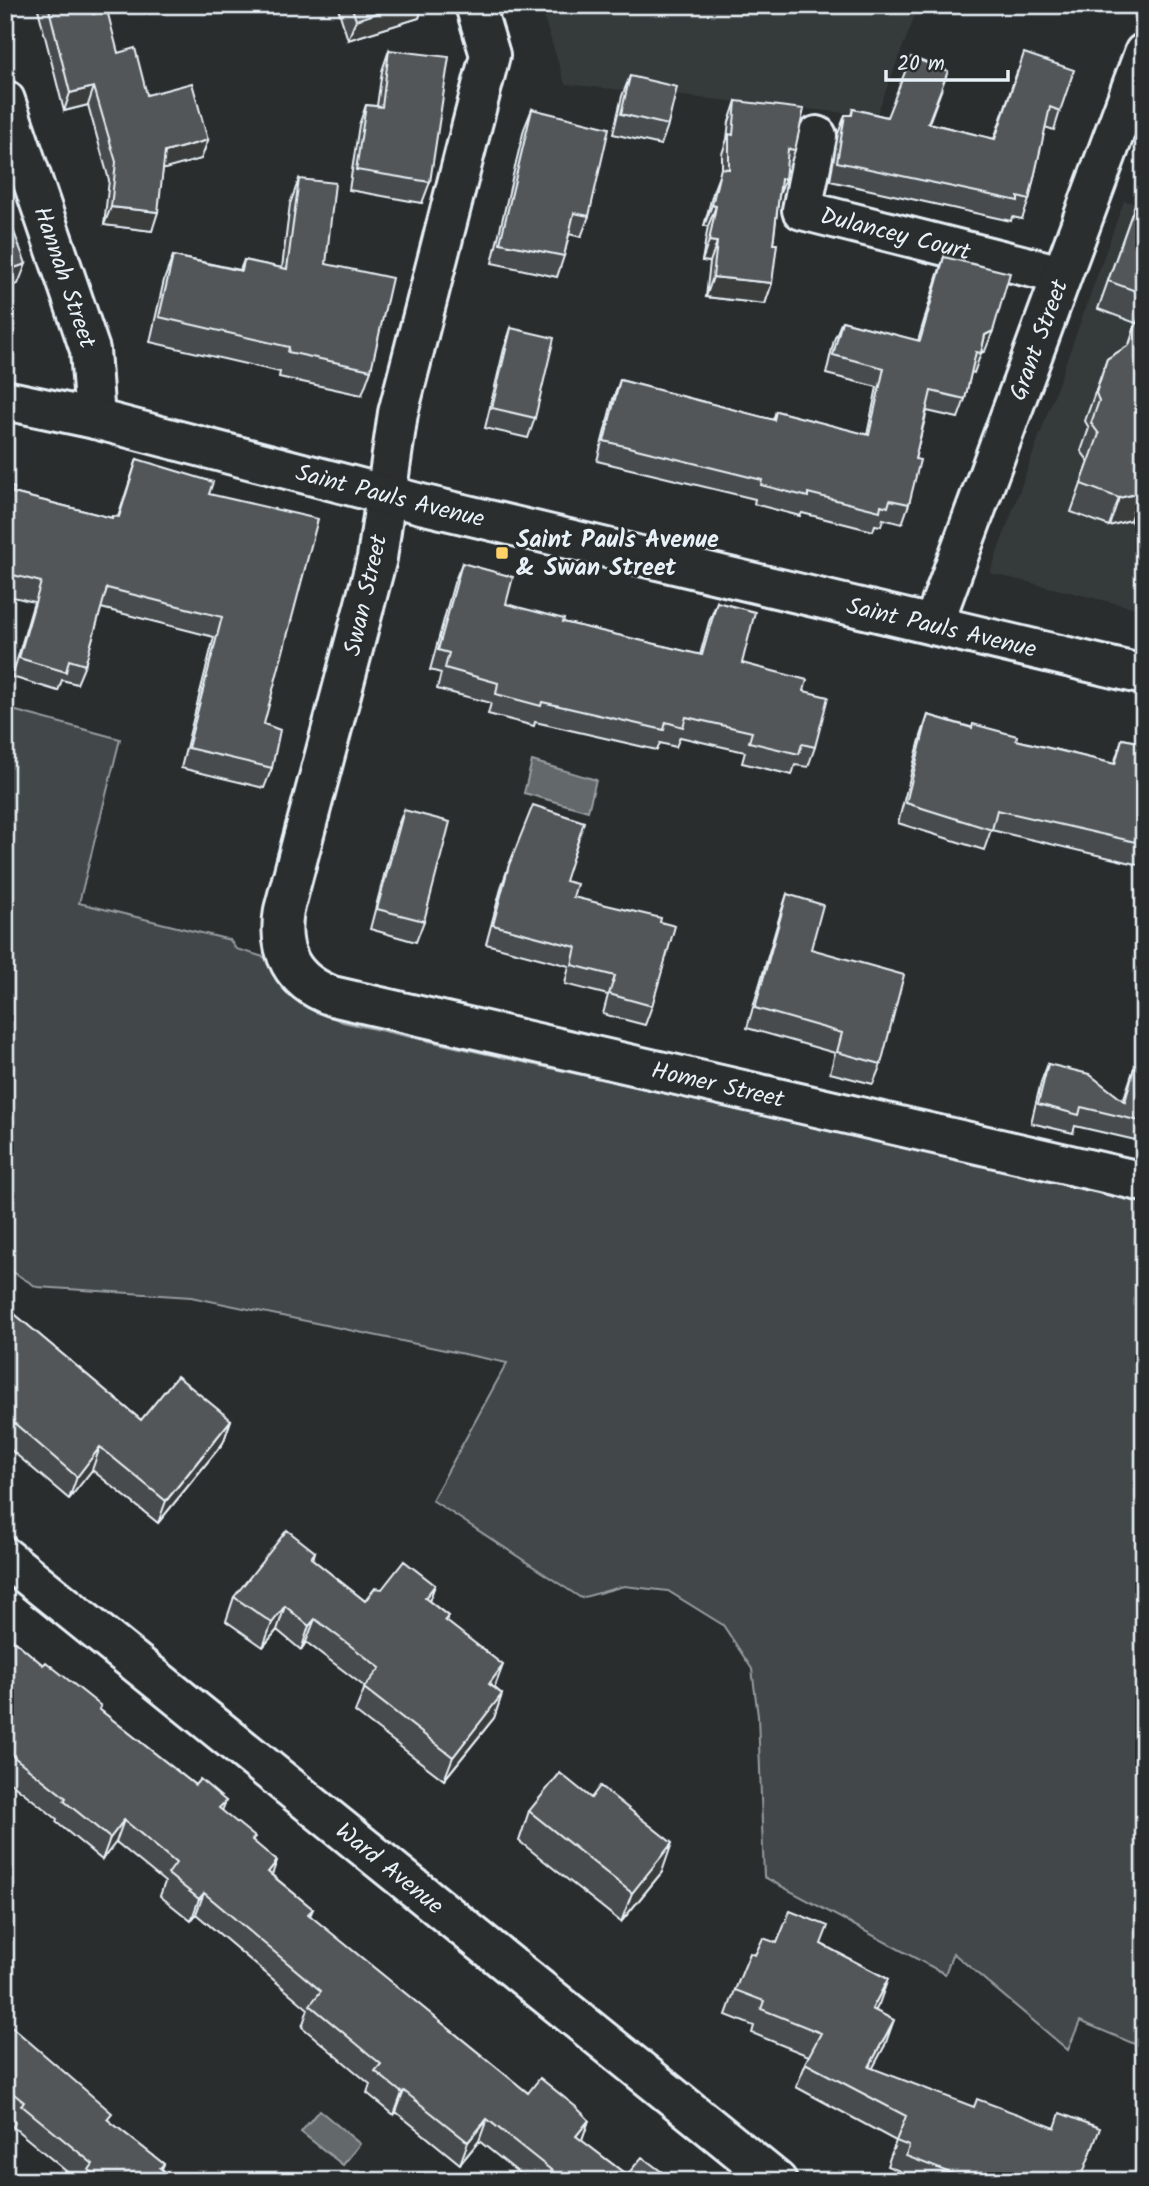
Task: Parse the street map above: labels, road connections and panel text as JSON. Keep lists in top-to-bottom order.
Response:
{
  "streets": {
    "street": [
      "Dulancey Court",
      "Hannah Street",
      "Grant Street",
      "Saint Pauls Avenue",
      "Swan Street",
      "Homer Street",
      "Ward Avenue"
    ]
  },
  "crossings": [
    ["Dulancey Court", "Grant Street"],
    ["Hannah Street", "Saint Pauls Avenue"],
    ["Grant Street", "Saint Pauls Avenue"],
    ["Saint Pauls Avenue", "Swan Street"],
    ["Swan Street", "Homer Street"]
  ],
  "places": {
    "transit": ["Saint Pauls Avenue & Swan Street"]
  },
  "scale_bar": "20 m"
}
